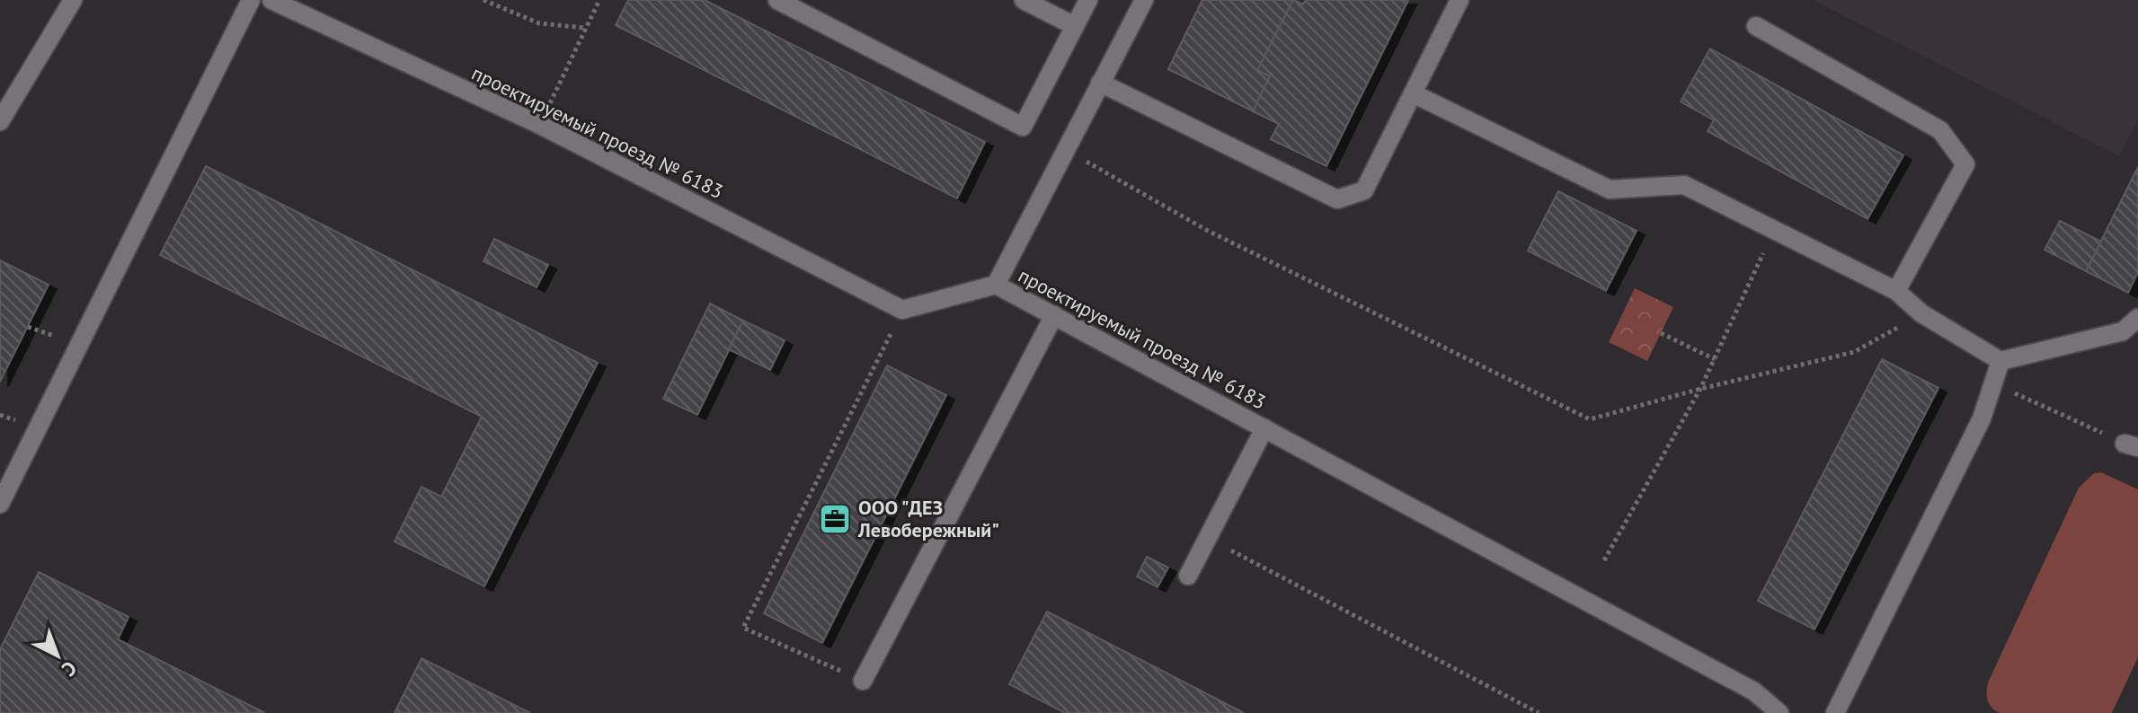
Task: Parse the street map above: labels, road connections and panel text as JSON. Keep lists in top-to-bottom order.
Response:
{
  "streets": {
    "street": ["проектируемый проезд № 6183"]
  },
  "places": {
    "office": ["ООО \"ДЕЗ Левобережный\""]
  },
  "north": "bottom right"
}
